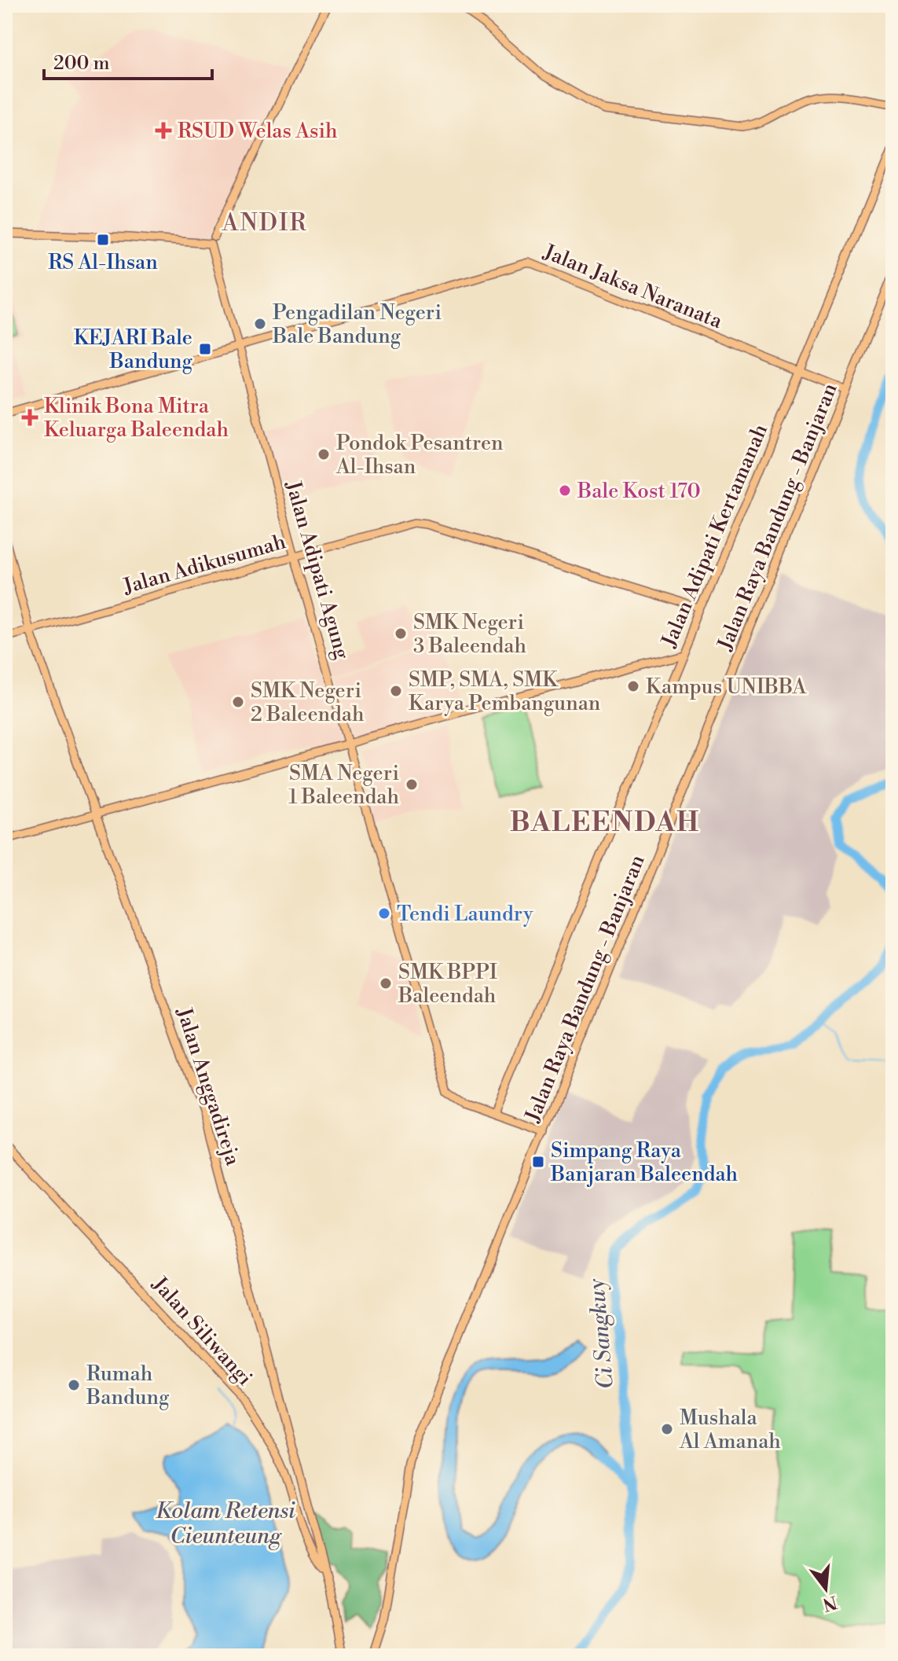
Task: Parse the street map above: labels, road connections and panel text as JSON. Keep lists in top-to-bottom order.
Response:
{
  "streets": {
    "main road": [
      "Jalan Jaksa Naranata",
      "Jalan Raya Bandung - Banjaran",
      "Jalan Adipati Kertamanah",
      "Jalan Adikusumah",
      "Jalan Adipati Agung",
      "Jalan Anggadireja",
      "Jalan Siliwangi"
    ]
  },
  "crossings": [
    ["Jalan Jaksa Naranata", "Jalan Raya Bandung - Banjaran"],
    ["Jalan Jaksa Naranata", "Jalan Adipati Kertamanah"],
    ["Jalan Jaksa Naranata", "Jalan Adipati Agung"],
    ["Jalan Raya Bandung - Banjaran", "Jalan Adipati Agung"],
    ["Jalan Adipati Kertamanah", "Jalan Adikusumah"],
    ["Jalan Adipati Kertamanah", "Jalan Adipati Agung"],
    ["Jalan Adikusumah", "Jalan Adipati Agung"],
    ["Jalan Adikusumah", "Jalan Anggadireja"],
    ["Jalan Anggadireja", "Jalan Siliwangi"]
  ],
  "districts": ["ANDIR", "BALEENDAH"],
  "water": ["Ci Sangkuy", "Kolam Retensi Cieunteung"],
  "places": {
    "health": ["RSUD Welas Asih", "Klinik Bona Mitra Keluarga Baleendah"],
    "transit": ["RS Al-Ihsan", "KEJARI Bale Bandung", "Simpang Raya Banjaran Baleendah"],
    "other": [
      "Pengadilan Negeri Bale Bandung",
      "Pondok Pesantren Al-Ihsan",
      "Bale Kost 170",
      "SMK Negeri 3 Baleendah",
      "Kampus UNIBBA",
      "SMP, SMA, SMK Karya Pembangunan",
      "SMK Negeri 2 Baleendah",
      "SMA Negeri 1 Baleendah",
      "Tendi Laundry",
      "SMK BPPI Baleendah",
      "Rumah Bandung",
      "Mushala Al Amanah"
    ]
  },
  "scale_bar": "200 m",
  "north": "bottom"
}
